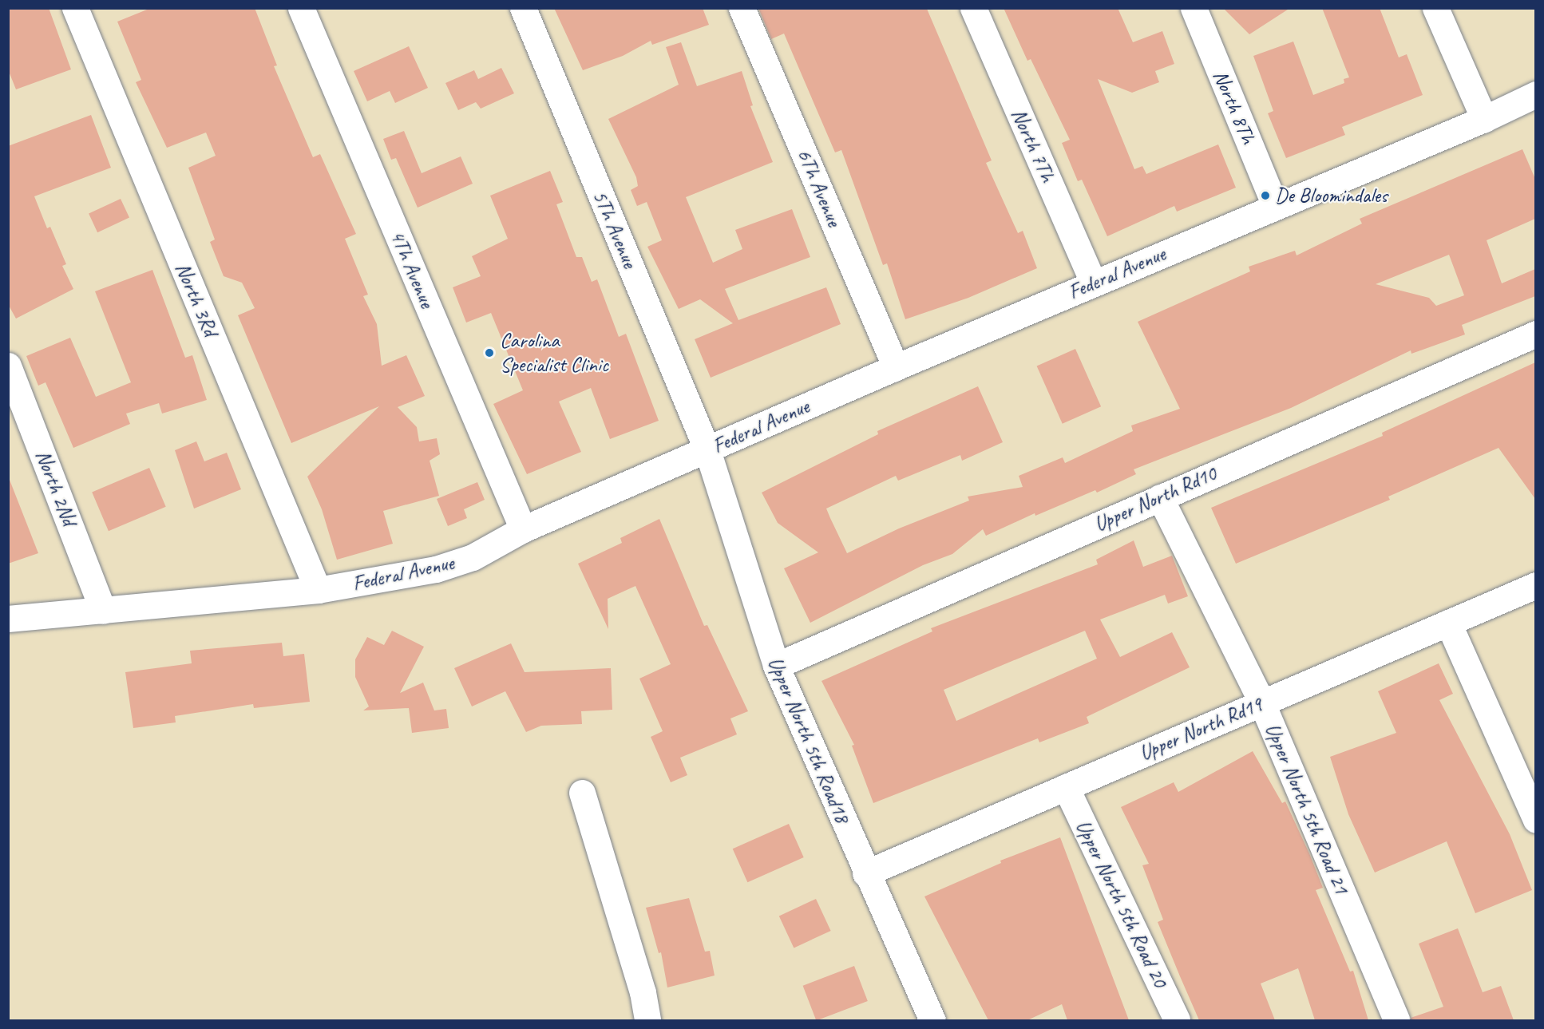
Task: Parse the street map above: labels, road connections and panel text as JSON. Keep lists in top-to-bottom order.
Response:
{
  "streets": {
    "street": [
      "North 8Th",
      "North 7Th",
      "6Th Avenue",
      "5Th Avenue",
      "4Th Avenue",
      "Federal Avenue",
      "North 3Rd",
      "North 2Nd",
      "Upper North Rd10",
      "Upper North Rd19",
      "Upper North 5th Road18",
      "Upper North 5th Road 21",
      "Upper North 5th Road 20"
    ]
  },
  "crossings": [
    ["North 8Th", "Federal Avenue"],
    ["North 7Th", "Federal Avenue"],
    ["6Th Avenue", "Federal Avenue"],
    ["5Th Avenue", "Federal Avenue"],
    ["5Th Avenue", "Upper North 5th Road18"],
    ["4Th Avenue", "Federal Avenue"],
    ["Federal Avenue", "North 3Rd"],
    ["Federal Avenue", "North 2Nd"],
    ["Federal Avenue", "Upper North 5th Road18"],
    ["Upper North Rd10", "Upper North 5th Road18"],
    ["Upper North Rd10", "Upper North 5th Road 21"],
    ["Upper North Rd19", "Upper North 5th Road18"],
    ["Upper North Rd19", "Upper North 5th Road 21"],
    ["Upper North Rd19", "Upper North 5th Road 20"]
  ],
  "places": ["De Bloomindales", "Carolina Specialist Clinic"]
}
